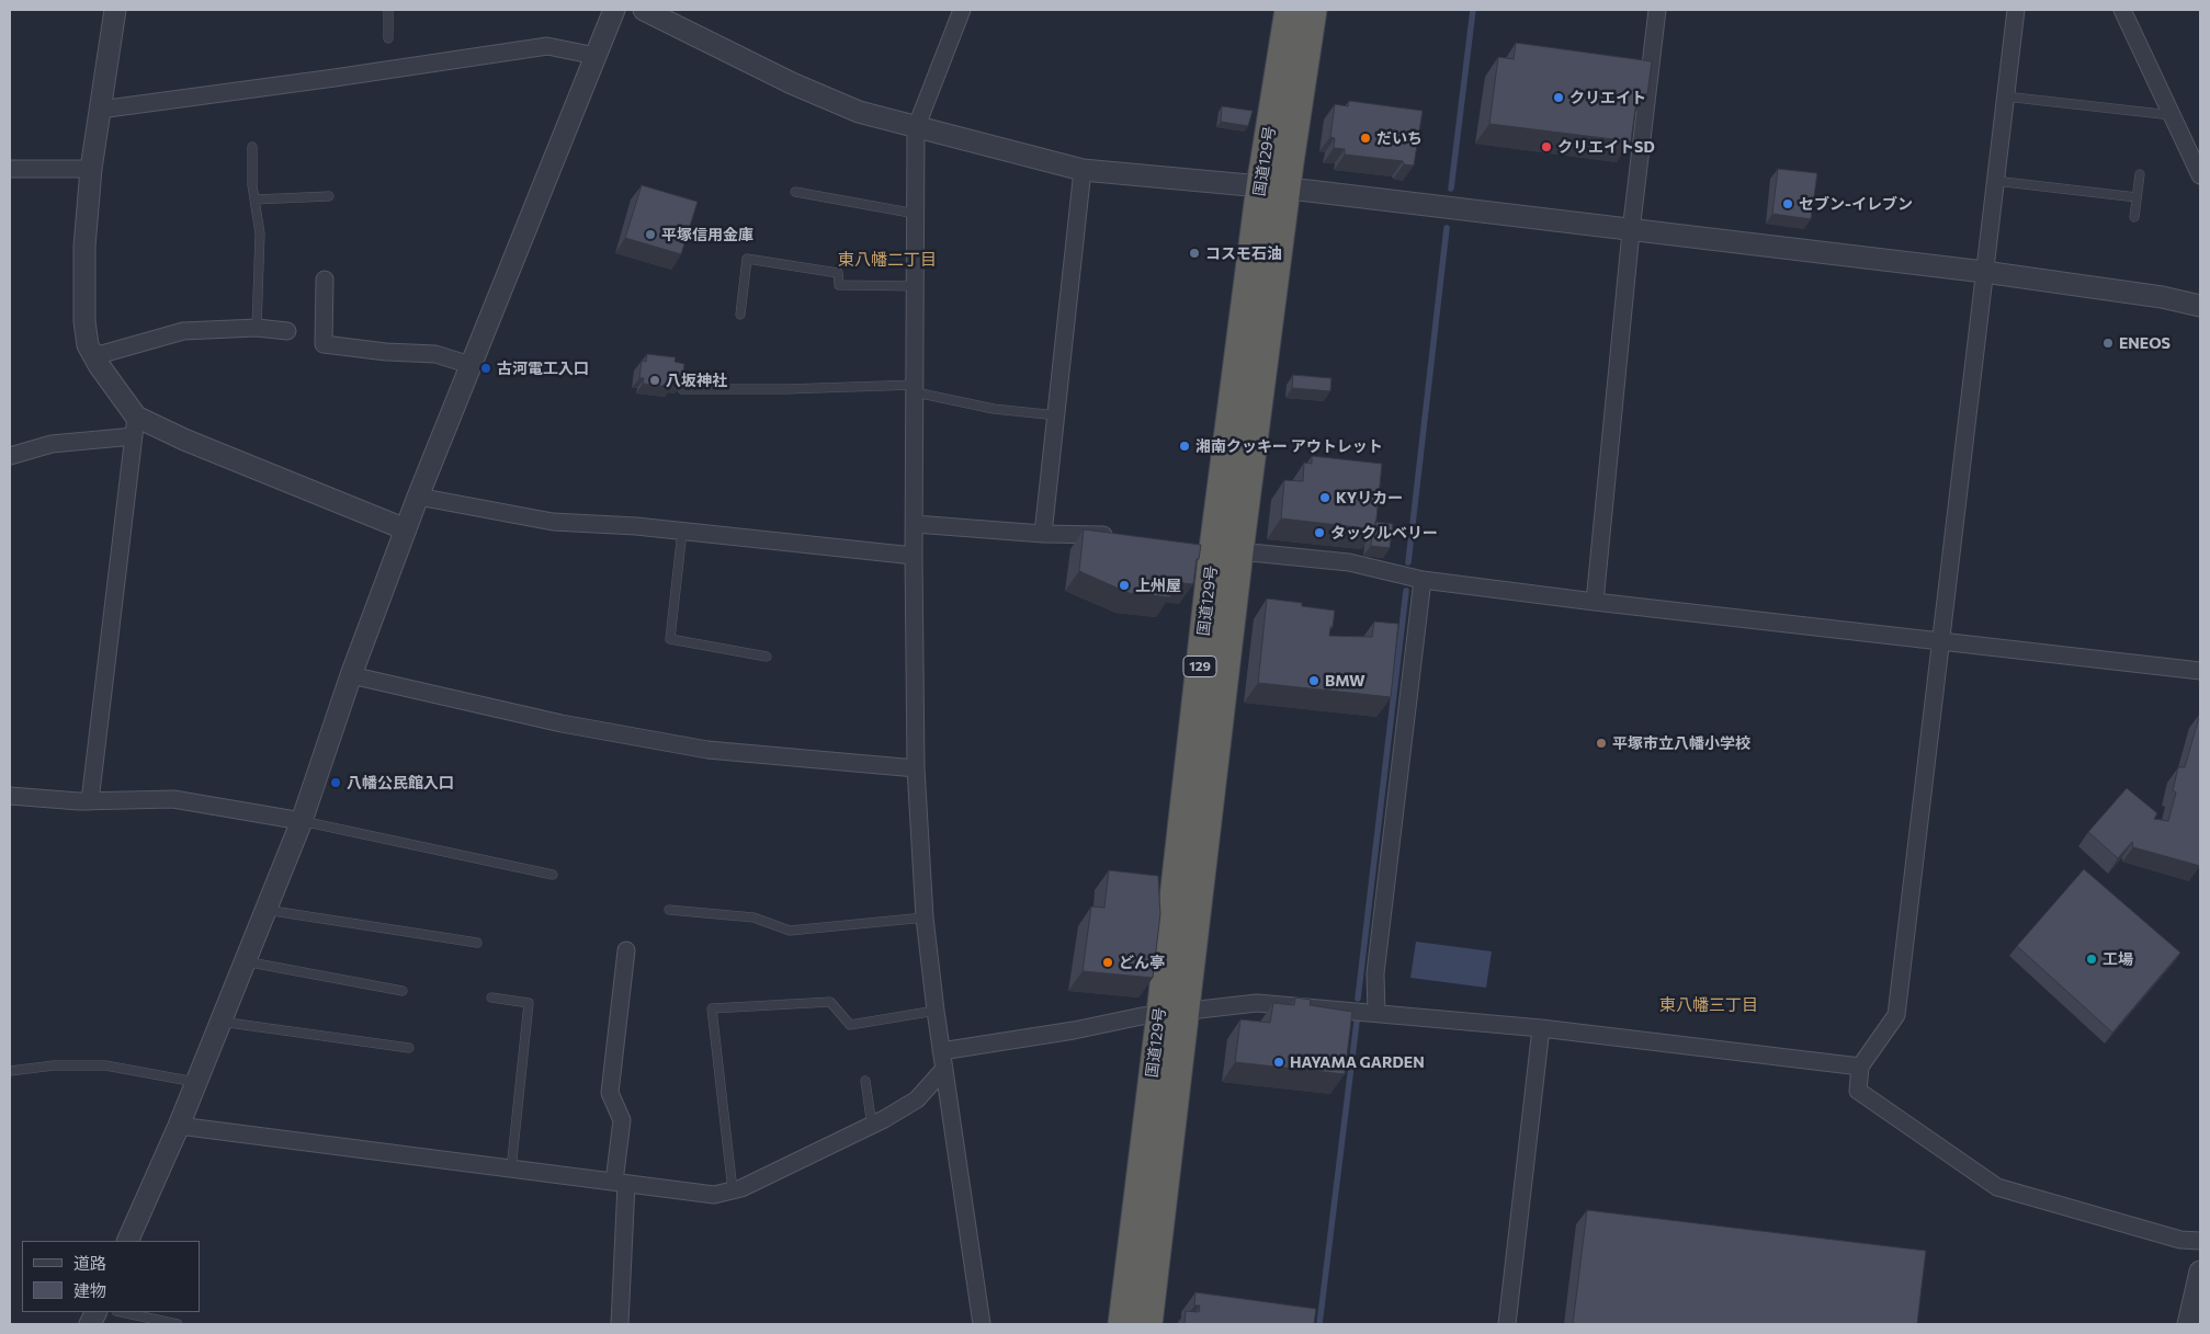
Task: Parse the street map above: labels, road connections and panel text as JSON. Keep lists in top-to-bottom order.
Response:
{
  "streets": {
    "highway": ["国道129号", "129"]
  },
  "districts": ["東八幡二丁目", "東八幡三丁目"],
  "places": [
    "クリエイト",
    "だいち",
    "クリエイトSD",
    "セブン-イレブン",
    "平塚信用金庫",
    "コスモ石油",
    "ENEOS",
    "古河電工入口",
    "八坂神社",
    "湘南クッキー アウトレット",
    "KYリカー",
    "タックルベリー",
    "上州屋",
    "BMW",
    "平塚市立八幡小学校",
    "八幡公民館入口",
    "工場",
    "どん亭",
    "HAYAMA GARDEN"
  ],
  "legend": ["道路", "建物"]
}
